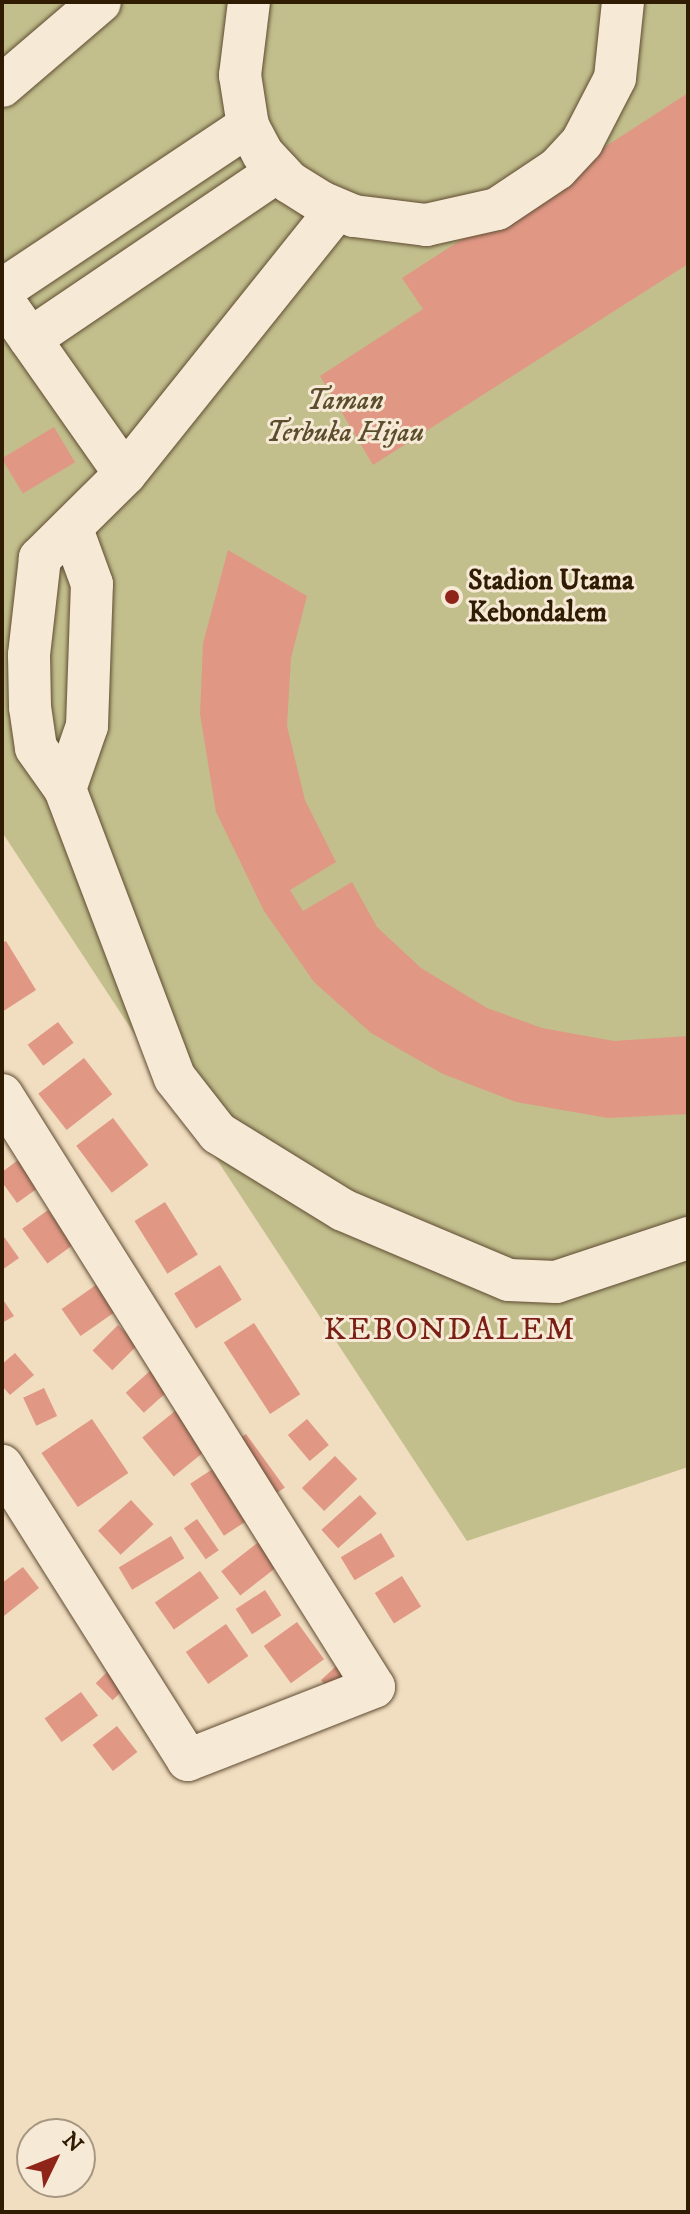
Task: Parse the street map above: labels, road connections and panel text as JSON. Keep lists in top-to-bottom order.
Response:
{
  "districts": ["KEBONDALEM"],
  "parks": ["Taman Terbuka Hijau"],
  "places": ["Stadion Utama Kebondalem"],
  "north": "top right"
}
